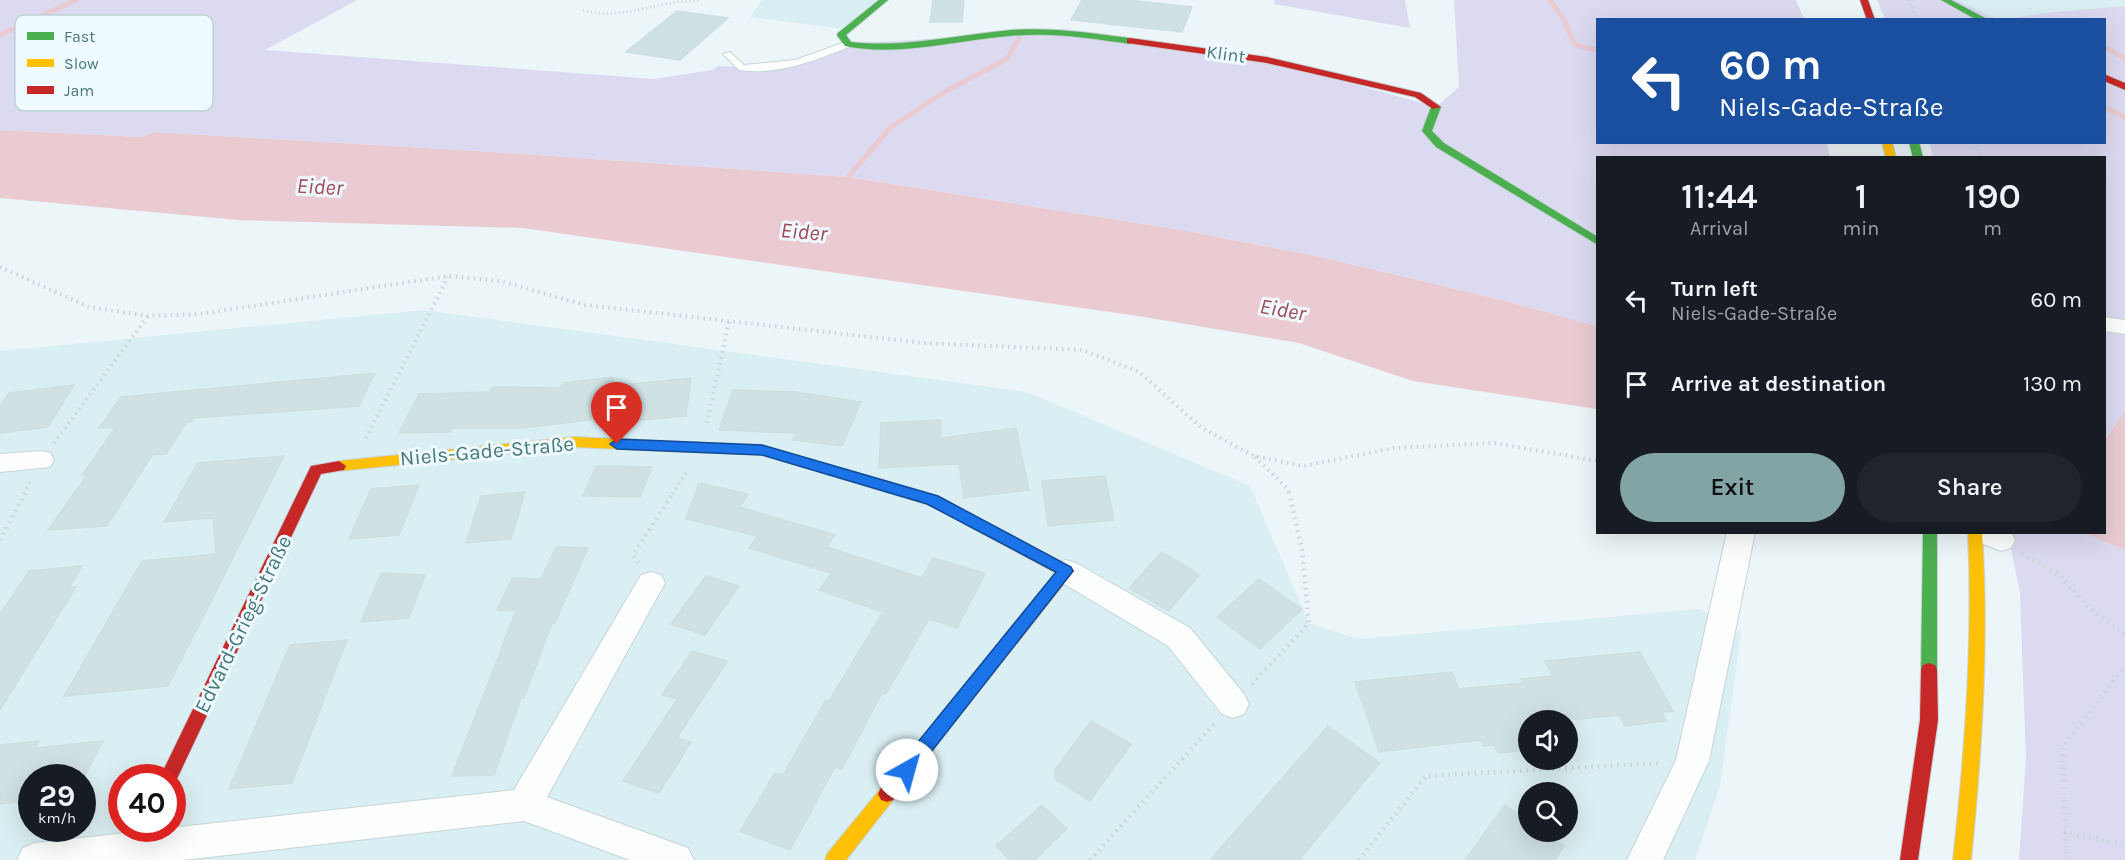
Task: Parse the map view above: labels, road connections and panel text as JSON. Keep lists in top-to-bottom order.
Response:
{
  "streets": {
    "main road": ["Klint", "Niels-Gade-Straße", "Edvard-Grieg-Straße"]
  },
  "crossings": [
    ["Niels-Gade-Straße", "Edvard-Grieg-Straße"]
  ],
  "water": ["Eider"],
  "legend": ["Fast", "Slow", "Jam"],
  "page": {
    "turn": ["60 m", "Niels-Gade-Straße"],
    "eta": [
      "11:44",
      "Arrival",
      "1",
      "min",
      "190",
      "m"
    ],
    "list": [
      {
        "name": "Turn left",
        "note": "Niels-Gade-Straße",
        "value": "60 m"
      },
      {
        "name": "Arrive at destination",
        "value": "130 m"
      }
    ],
    "buttons": ["Exit", "Share"],
    "speed": "29 km/h",
    "limit": "40"
  }
}
